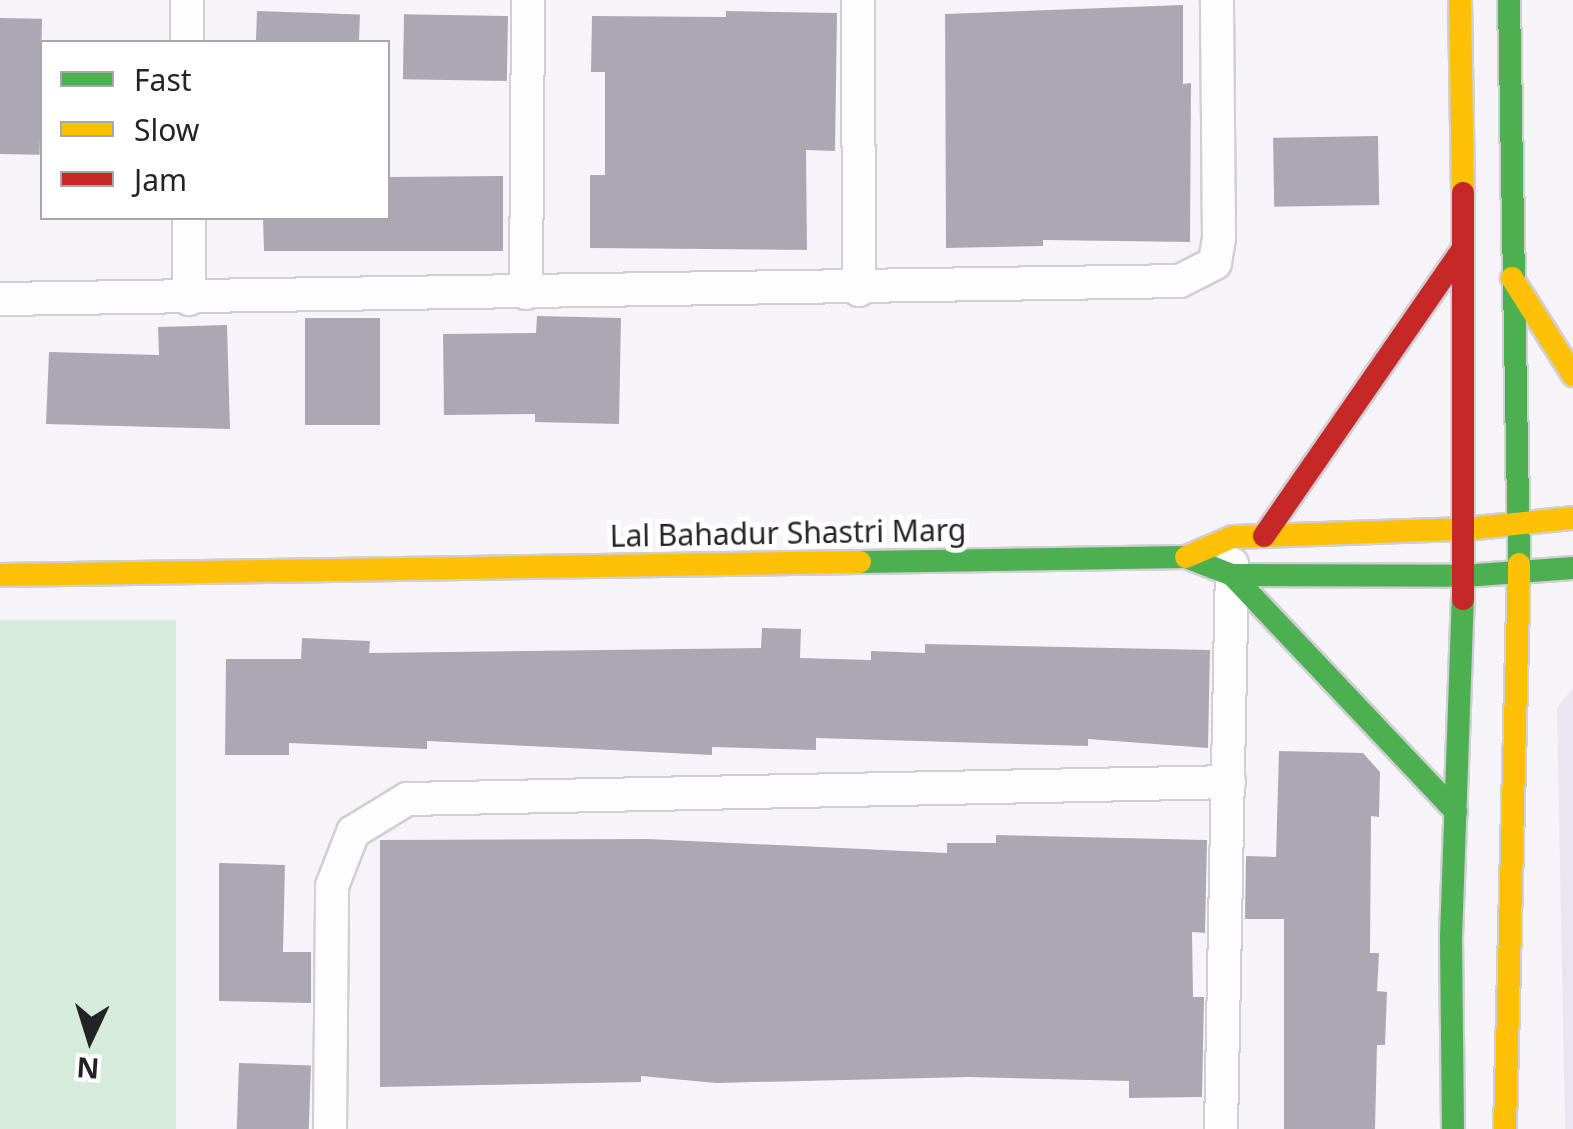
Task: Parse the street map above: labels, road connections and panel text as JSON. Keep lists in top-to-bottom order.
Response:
{
  "streets": {
    "street": ["Lal Bahadur Shastri Marg"]
  },
  "legend": ["Fast", "Slow", "Jam"],
  "north": "bottom"
}
